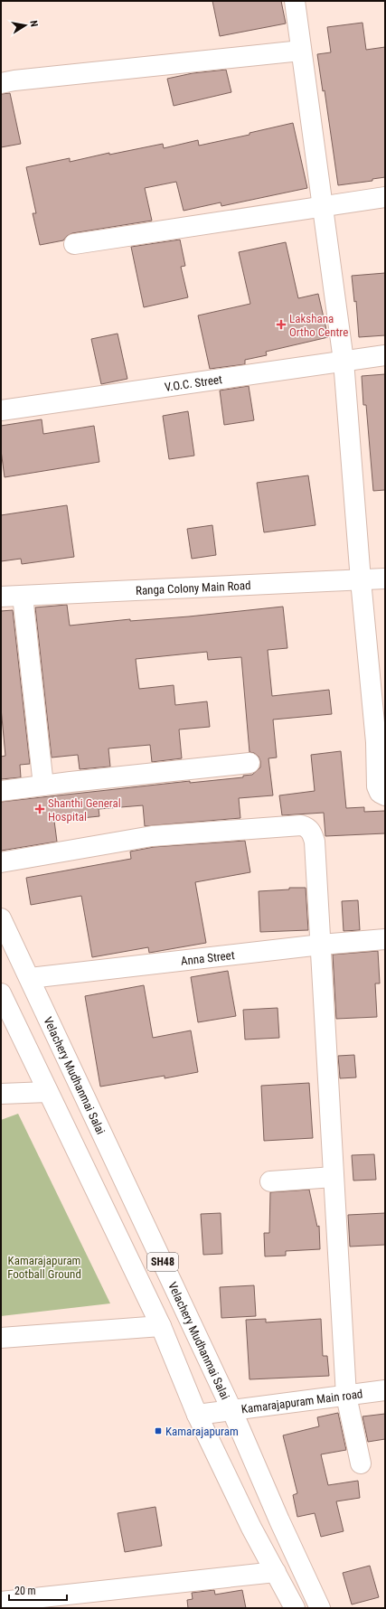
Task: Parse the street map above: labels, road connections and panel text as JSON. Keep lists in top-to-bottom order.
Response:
{
  "streets": {
    "street": [
      "V.O.C. Street",
      "Ranga Colony Main Road",
      "Anna Street",
      "Velachery Mudhanmai Salai",
      "SH48",
      "Kamarajapuram Main road"
    ]
  },
  "crossings": [
    ["Anna Street", "Velachery Mudhanmai Salai"],
    ["Velachery Mudhanmai Salai", "Kamarajapuram Main road"],
    ["SH48", "Kamarajapuram Main road"]
  ],
  "parks": ["Kamarajapuram Football Ground"],
  "places": {
    "health": ["Lakshana Ortho Centre", "Shanthi General Hospital"],
    "transit": ["Kamarajapuram"]
  },
  "scale_bar": "20 m",
  "north": "right"
}
